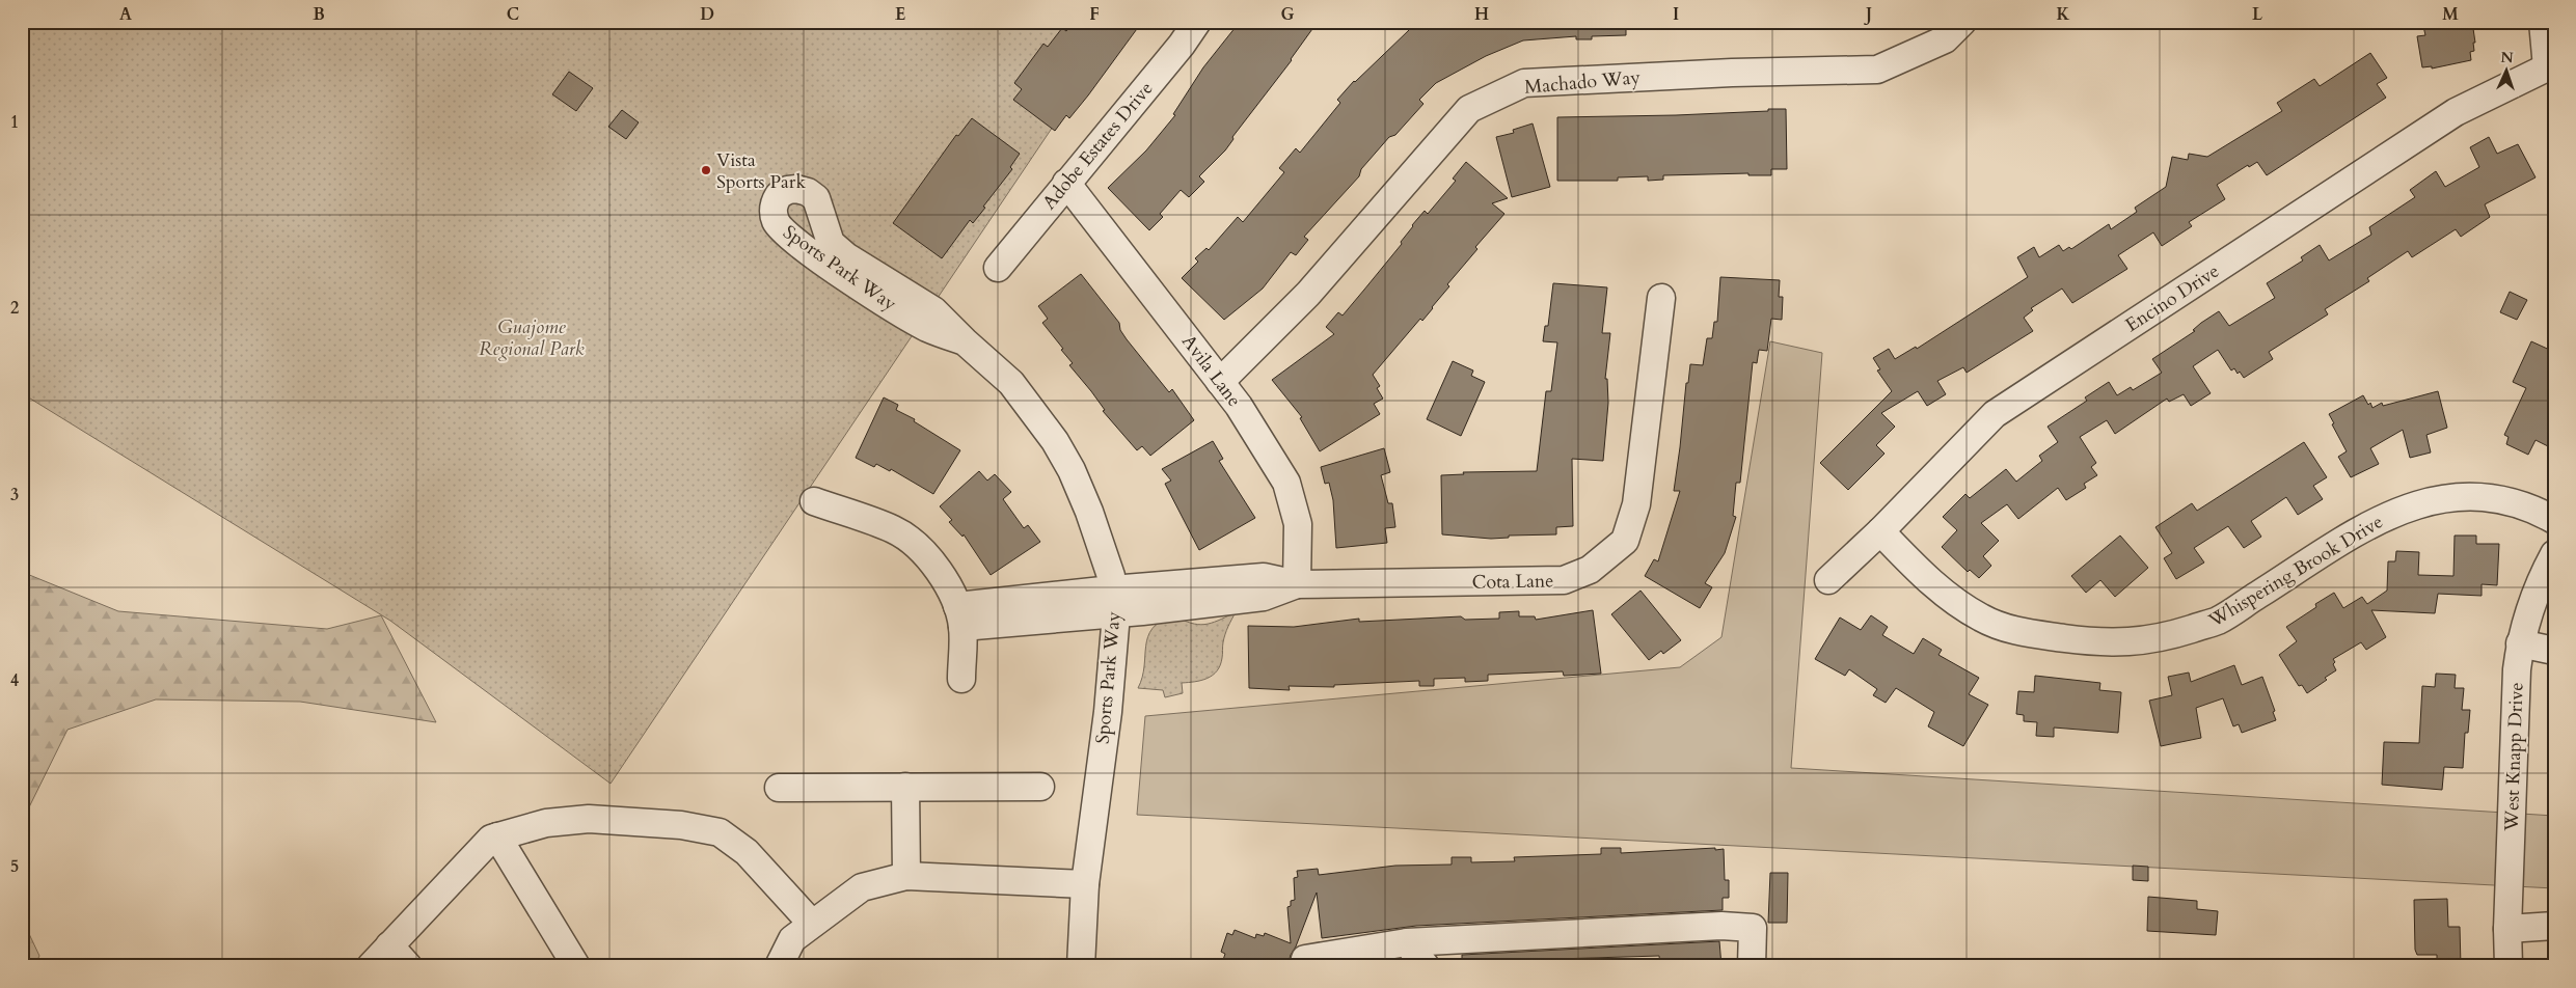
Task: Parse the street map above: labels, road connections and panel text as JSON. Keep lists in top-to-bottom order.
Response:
{
  "streets": {
    "street": [
      "Machado Way",
      "Adobe Estates Drive",
      "Sports Park Way",
      "Encino Drive",
      "Avila Lane",
      "Whispering Brook Drive",
      "Cota Lane",
      "West Knapp Drive"
    ]
  },
  "crossings": [
    ["Machado Way", "Avila Lane"],
    ["Adobe Estates Drive", "Avila Lane"],
    ["Sports Park Way", "Cota Lane"],
    ["Encino Drive", "Whispering Brook Drive"],
    ["Avila Lane", "Cota Lane"]
  ],
  "parks": ["Guajome Regional Park"],
  "places": ["Vista Sports Park"],
  "north": "top",
  "grid": {
    "columns": [
      "A",
      "B",
      "C",
      "D",
      "E",
      "F",
      "G",
      "H",
      "I",
      "J",
      "K",
      "L",
      "M"
    ],
    "rows": [
      "1",
      "2",
      "3",
      "4",
      "5"
    ]
  }
}
